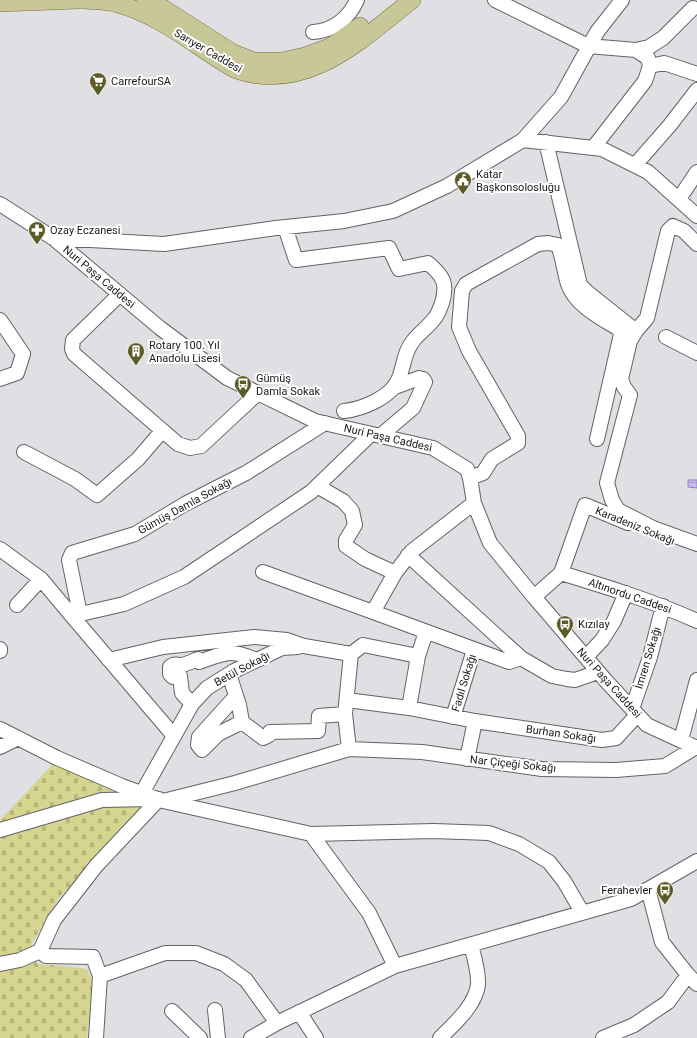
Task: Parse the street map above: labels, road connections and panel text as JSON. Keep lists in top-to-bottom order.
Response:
{
  "streets": {
    "main road": ["Sarıyer Caddesi"],
    "street": [
      "Nuri Paşa Caddesi",
      "Gümüş Damla Sokağı",
      "Karadeniz Sokağı",
      "Altınordu Caddesi",
      "İmren Sokağı",
      "Betül Sokağı",
      "Fadıl Sokağı",
      "Burhan Sokağı",
      "Nar Çiçeği Sokağı"
    ]
  },
  "crossings": [
    ["Nuri Paşa Caddesi", "Gümüş Damla Sokağı"],
    ["Nuri Paşa Caddesi", "Karadeniz Sokağı"],
    ["Nuri Paşa Caddesi", "İmren Sokağı"],
    ["Nuri Paşa Caddesi", "Burhan Sokağı"],
    ["Nuri Paşa Caddesi", "Nar Çiçeği Sokağı"],
    ["Gümüş Damla Sokağı", "Betül Sokağı"],
    ["Karadeniz Sokağı", "Altınordu Caddesi"],
    ["Altınordu Caddesi", "İmren Sokağı"],
    ["İmren Sokağı", "Burhan Sokağı"],
    ["Fadıl Sokağı", "Burhan Sokağı"]
  ],
  "places": {
    "supermarket": ["CarrefourSA"],
    "public building": ["Katar Başkonsolosluğu"],
    "pharmacy": ["Ozay Eczanesi"],
    "building": ["Rotary 100. Yıl Anadolu Lisesi"],
    "bus stop": ["Gümüş Damla Sokak", "Kızılay", "Ferahevler"]
  }
}
